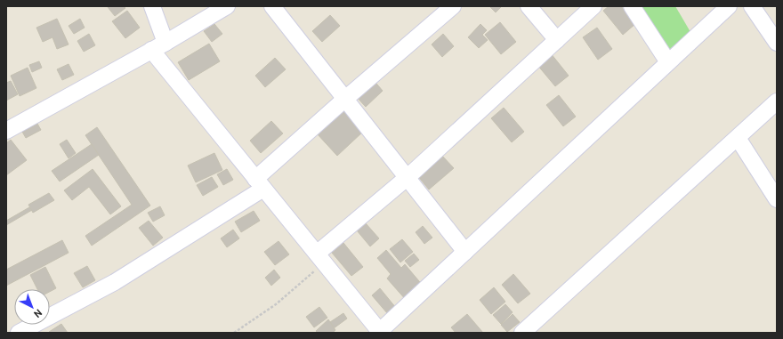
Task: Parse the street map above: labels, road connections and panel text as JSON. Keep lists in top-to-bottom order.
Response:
{
  "north": "bottom right"
}
